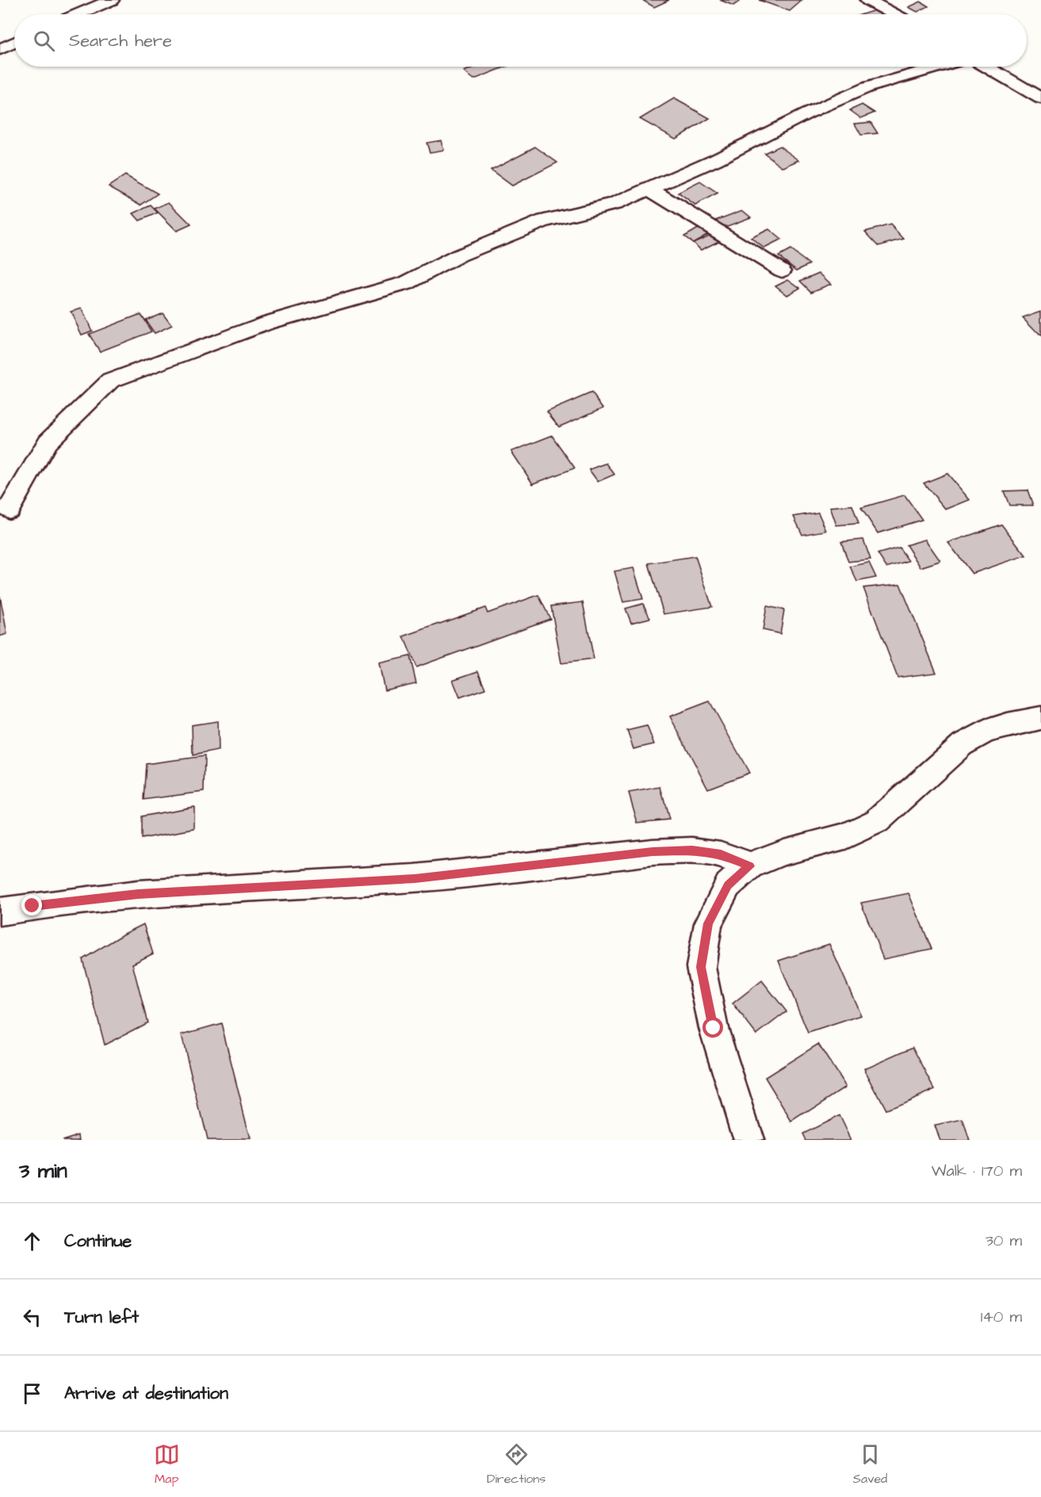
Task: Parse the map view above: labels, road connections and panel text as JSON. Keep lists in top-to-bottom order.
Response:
{
  "page": {
    "search": "Search here",
    "heading": ["3 min", "Walk · 170 m"],
    "list": [
      ["Continue", "30 m"],
      ["Turn left", "140 m"],
      "Arrive at destination"
    ],
    "nav": ["Map", "Directions", "Saved"]
  }
}
